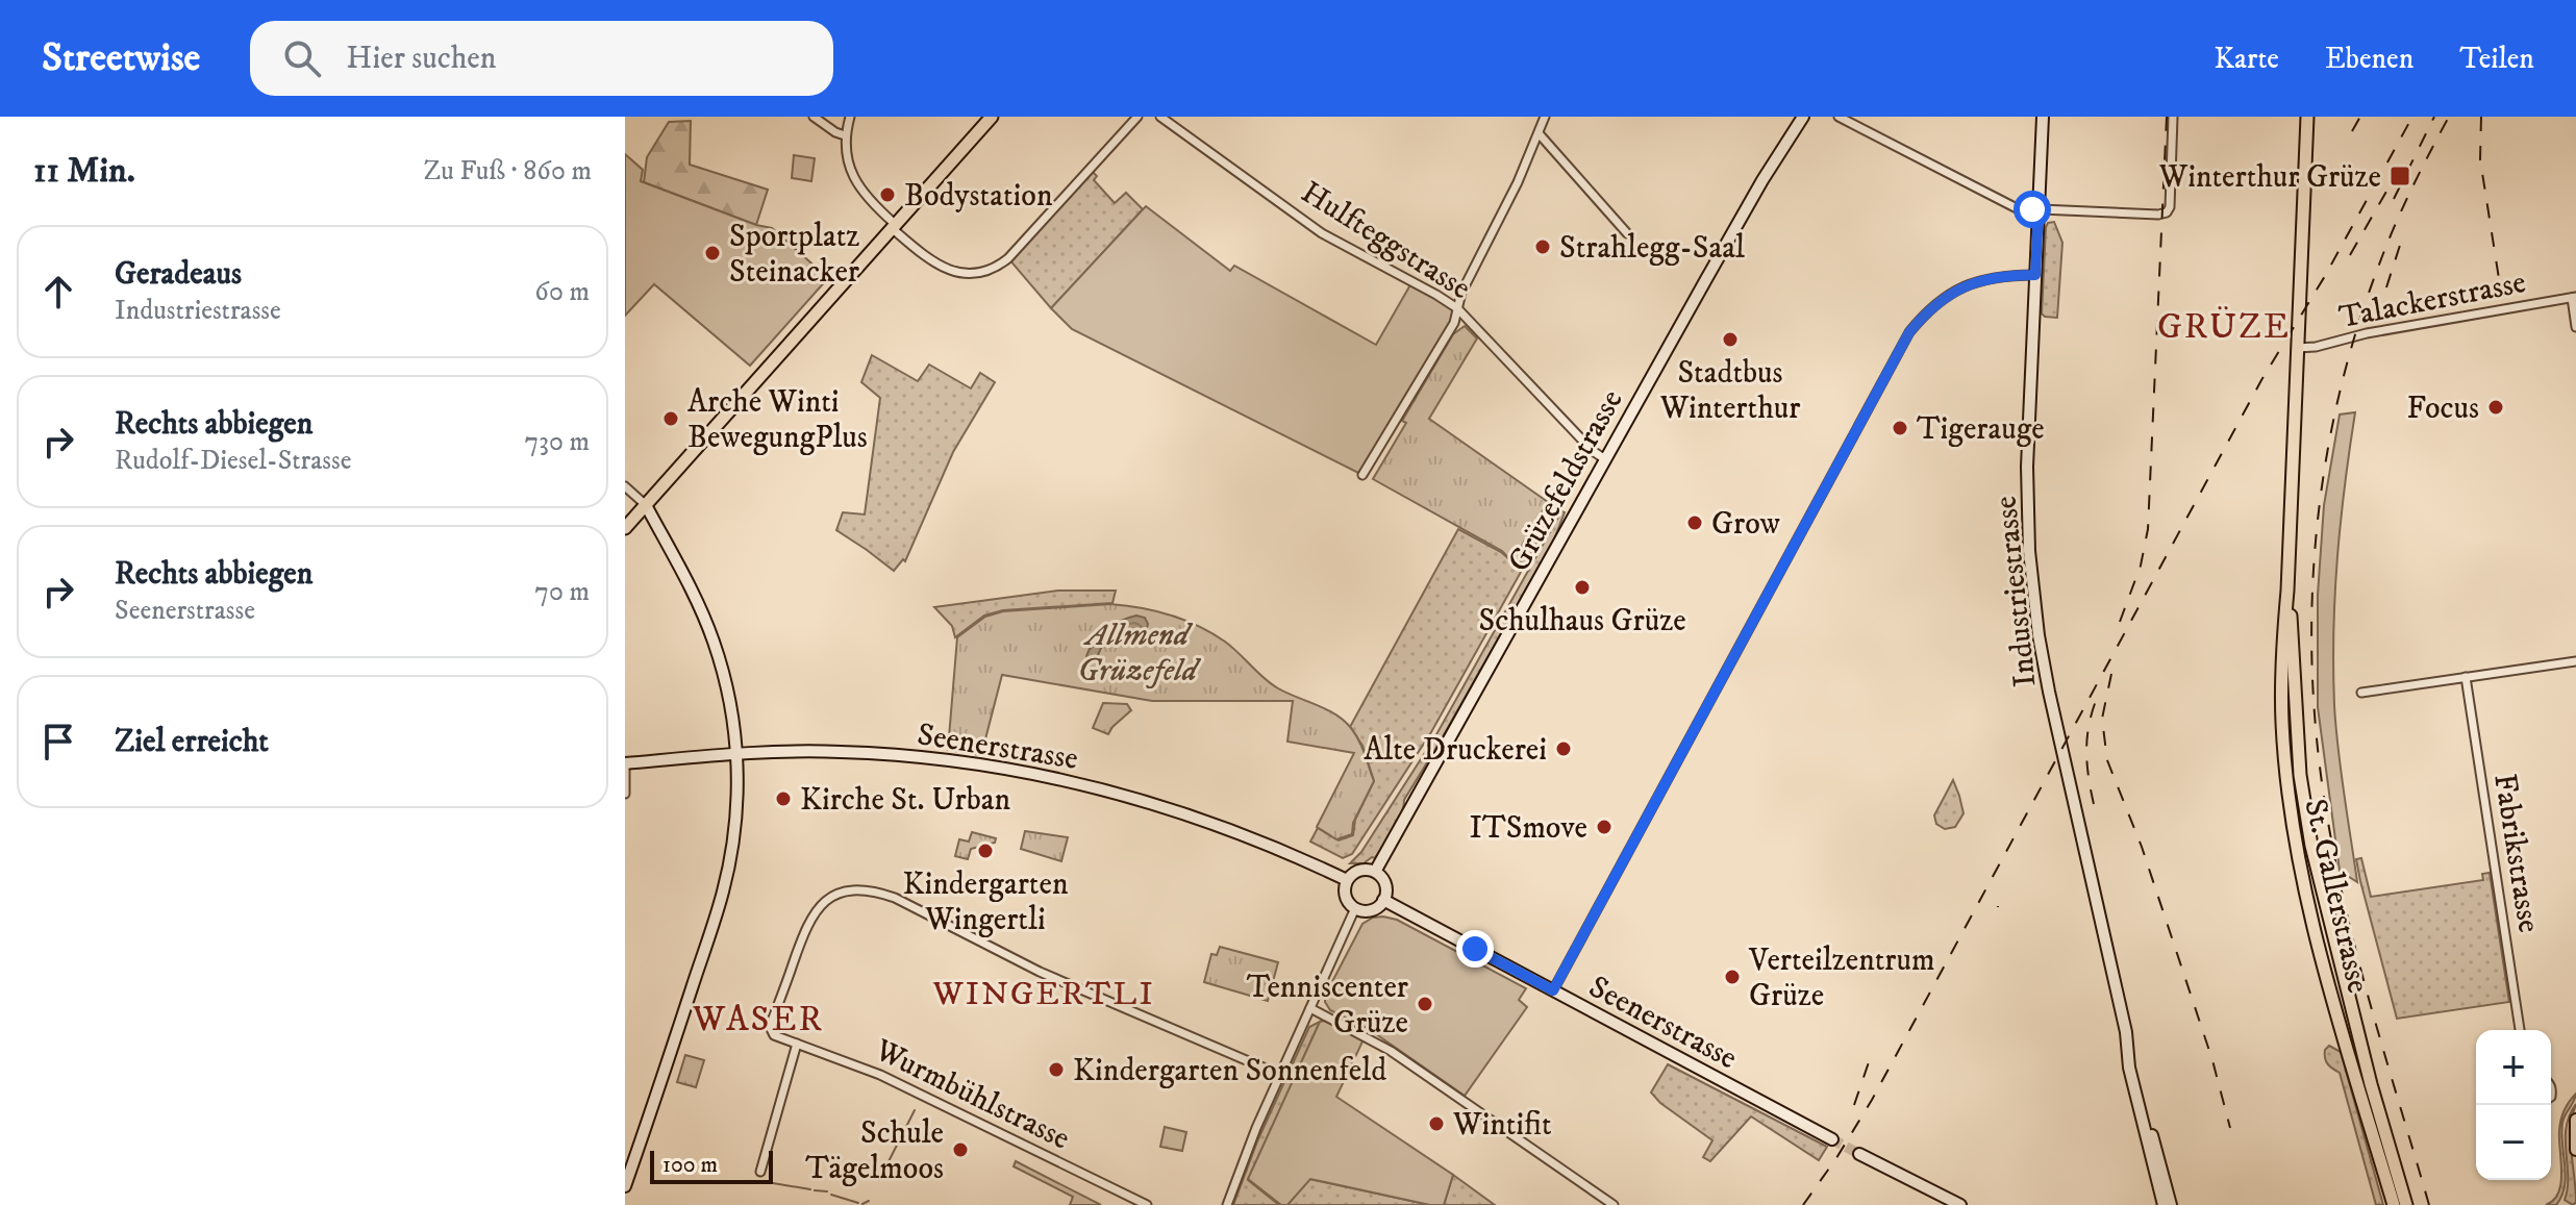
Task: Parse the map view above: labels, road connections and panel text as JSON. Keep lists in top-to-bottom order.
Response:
{
  "streets": {
    "main road": [
      "Grüzefeldstrasse",
      "Industriestrasse",
      "Seenerstrasse",
      "St. Gallerstrasse"
    ],
    "street": [
      "Hulfteggstrasse",
      "Talackerstrasse",
      "Fabrikstrasse",
      "Wurmbühlstrasse"
    ]
  },
  "crossings": [
    ["Hulfteggstrasse", "Grüzefeldstrasse"],
    ["Talackerstrasse", "St. Gallerstrasse"],
    ["Grüzefeldstrasse", "Seenerstrasse"]
  ],
  "districts": ["GRÜZE", "WINGERTLI", "WASER"],
  "parks": ["Allmend Grüzefeld"],
  "places": {
    "transit": ["Winterthur Grüze"],
    "other": [
      "Bodystation",
      "Strahlegg-Saal",
      "Sportplatz Steinacker",
      "Stadtbus Winterthur",
      "Focus",
      "Arche Winti BewegungPlus",
      "Tigerauge",
      "Grow",
      "Schulhaus Grüze",
      "Alte Druckerei",
      "Kirche St. Urban",
      "ITSmove",
      "Kindergarten Wingertli",
      "Verteilzentrum Grüze",
      "Tenniscenter Grüze",
      "Kindergarten Sonnenfeld",
      "Wintifit",
      "Schule Tägelmoos"
    ]
  },
  "scale_bar": "100 m",
  "page": {
    "header": "Streetwise",
    "search": "Hier suchen",
    "nav": ["Karte", "Ebenen", "Teilen"],
    "heading": ["11 Min.", "Zu Fuß · 860 m"],
    "list": [
      ["Geradeaus", "Industriestrasse", "60 m"],
      ["Rechts abbiegen", "Rudolf-Diesel-Strasse", "730 m"],
      ["Rechts abbiegen", "Seenerstrasse", "70 m"],
      "Ziel erreicht"
    ],
    "map_buttons": ["+", "−"],
    "scale": "100 m"
  }
}
